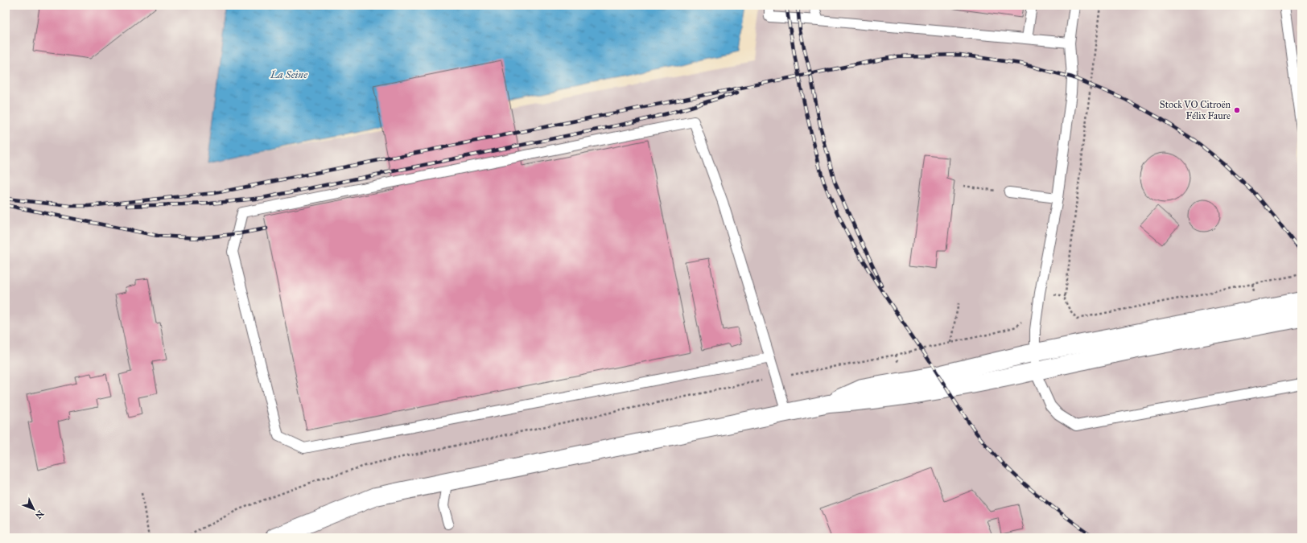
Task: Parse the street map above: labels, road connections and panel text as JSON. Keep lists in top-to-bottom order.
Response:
{
  "water": ["La Seine"],
  "places": ["Stock VO Citroën Félix Faure"],
  "north": "bottom right"
}
